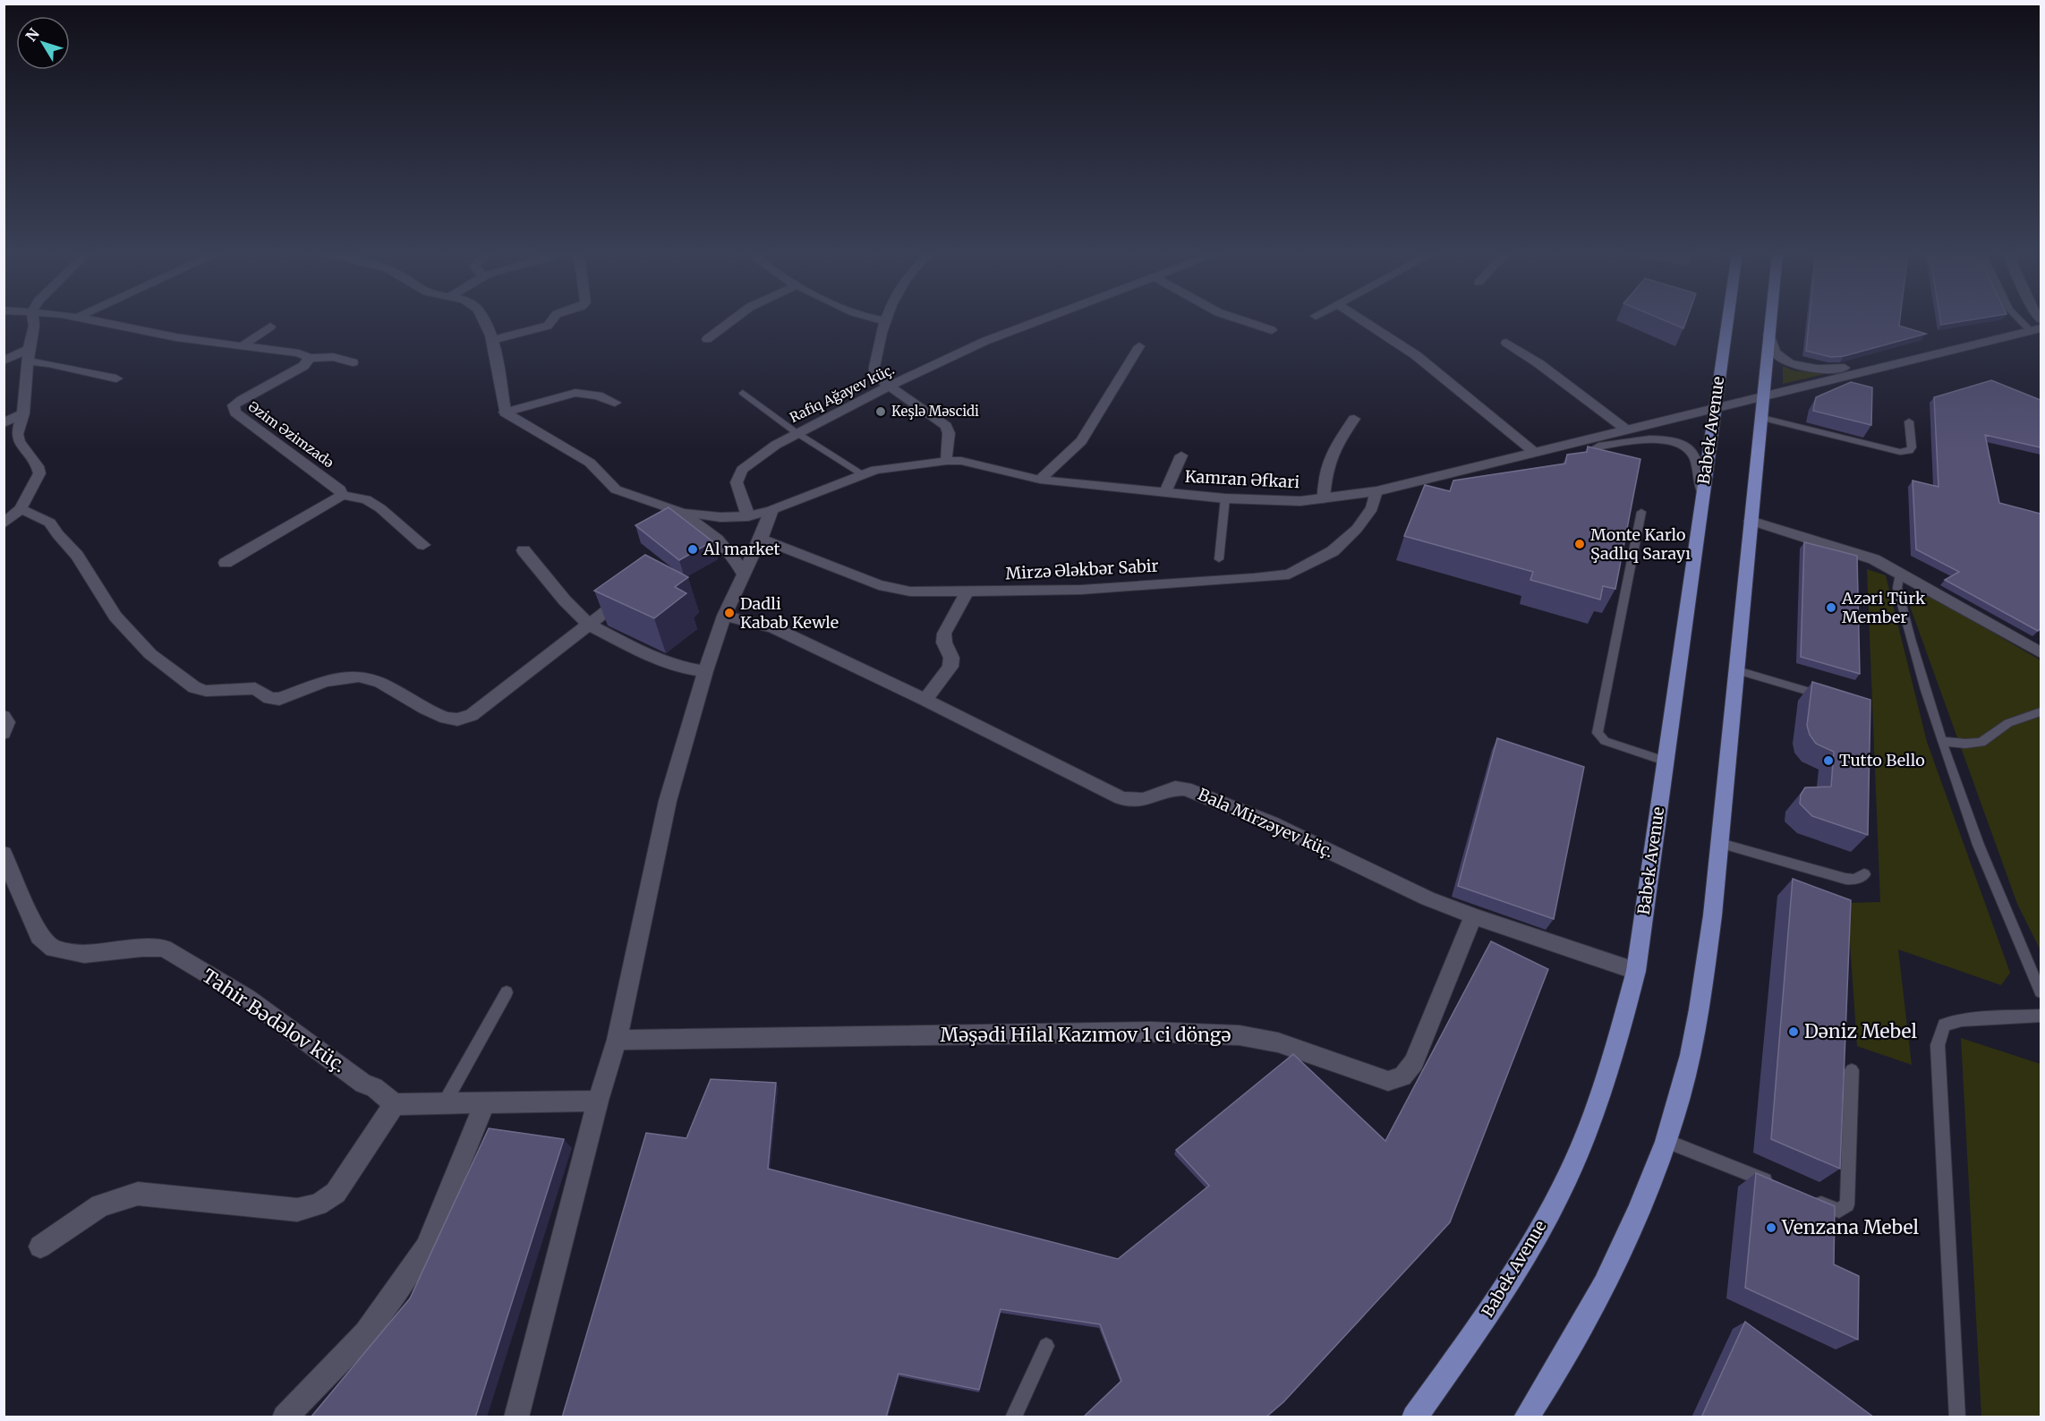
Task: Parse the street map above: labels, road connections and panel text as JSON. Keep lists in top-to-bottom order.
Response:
{
  "streets": {
    "main road": ["Babek Avenue"],
    "street": [
      "Rafiq Ağayev küç.",
      "Əzim Əzimzadə",
      "Kamran Əfkari",
      "Mirzə Ələkbər Sabir",
      "Bala Mirzəyev küç.",
      "Tahir Bədəlov küç.",
      "Məşədi Hilal Kazımov 1 ci döngə"
    ]
  },
  "crossings": [
    ["Rafiq Ağayev küç.", "Kamran Əfkari"],
    ["Babek Avenue", "Kamran Əfkari"],
    ["Babek Avenue", "Bala Mirzəyev küç."],
    ["Kamran Əfkari", "Mirzə Ələkbər Sabir"],
    ["Bala Mirzəyev küç.", "Məşədi Hilal Kazımov 1 ci döngə"]
  ],
  "places": [
    "Keşlə Məscidi",
    "Monte Karlo Şadlıq Sarayı",
    "Al market",
    "Azəri Türk Member",
    "Dadli Kabab Kewle",
    "Tutto Bello",
    "Dəniz Mebel",
    "Venzana Mebel"
  ],
  "north": "top left"
}
